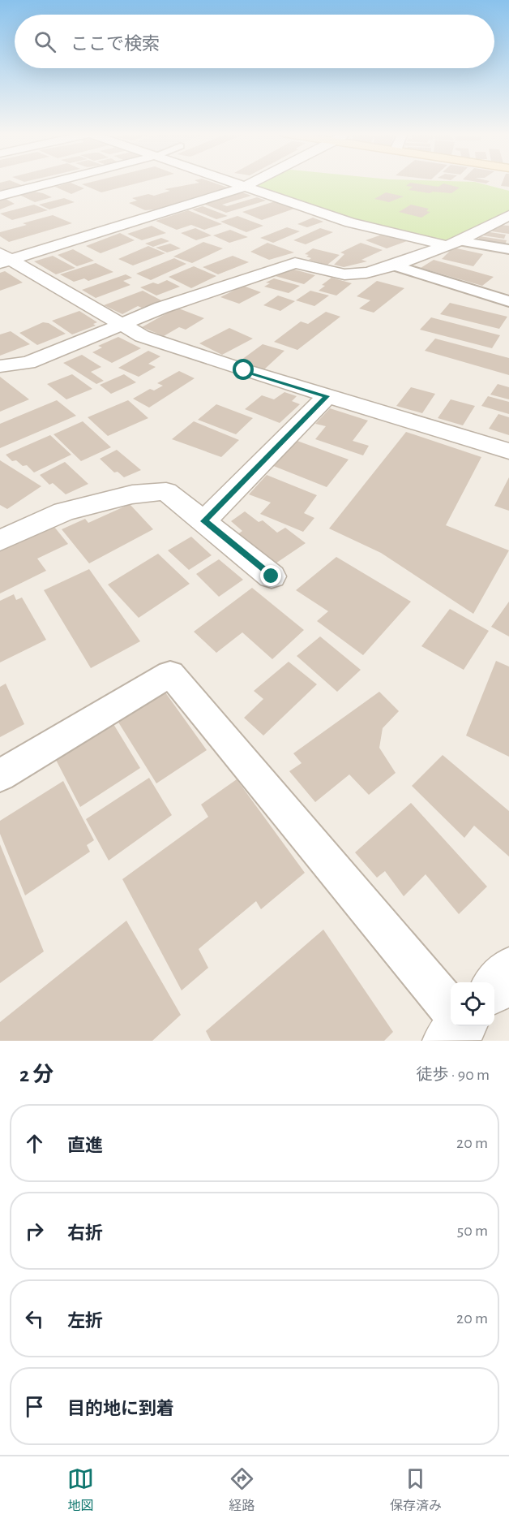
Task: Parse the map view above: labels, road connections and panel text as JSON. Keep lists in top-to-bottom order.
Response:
{
  "page": {
    "search": "ここで検索",
    "heading": ["2 分", "徒歩 · 90 m"],
    "list": [
      ["直進", "20 m"],
      ["右折", "50 m"],
      ["左折", "20 m"],
      "目的地に到着"
    ],
    "nav": ["地図", "経路", "保存済み"]
  }
}
